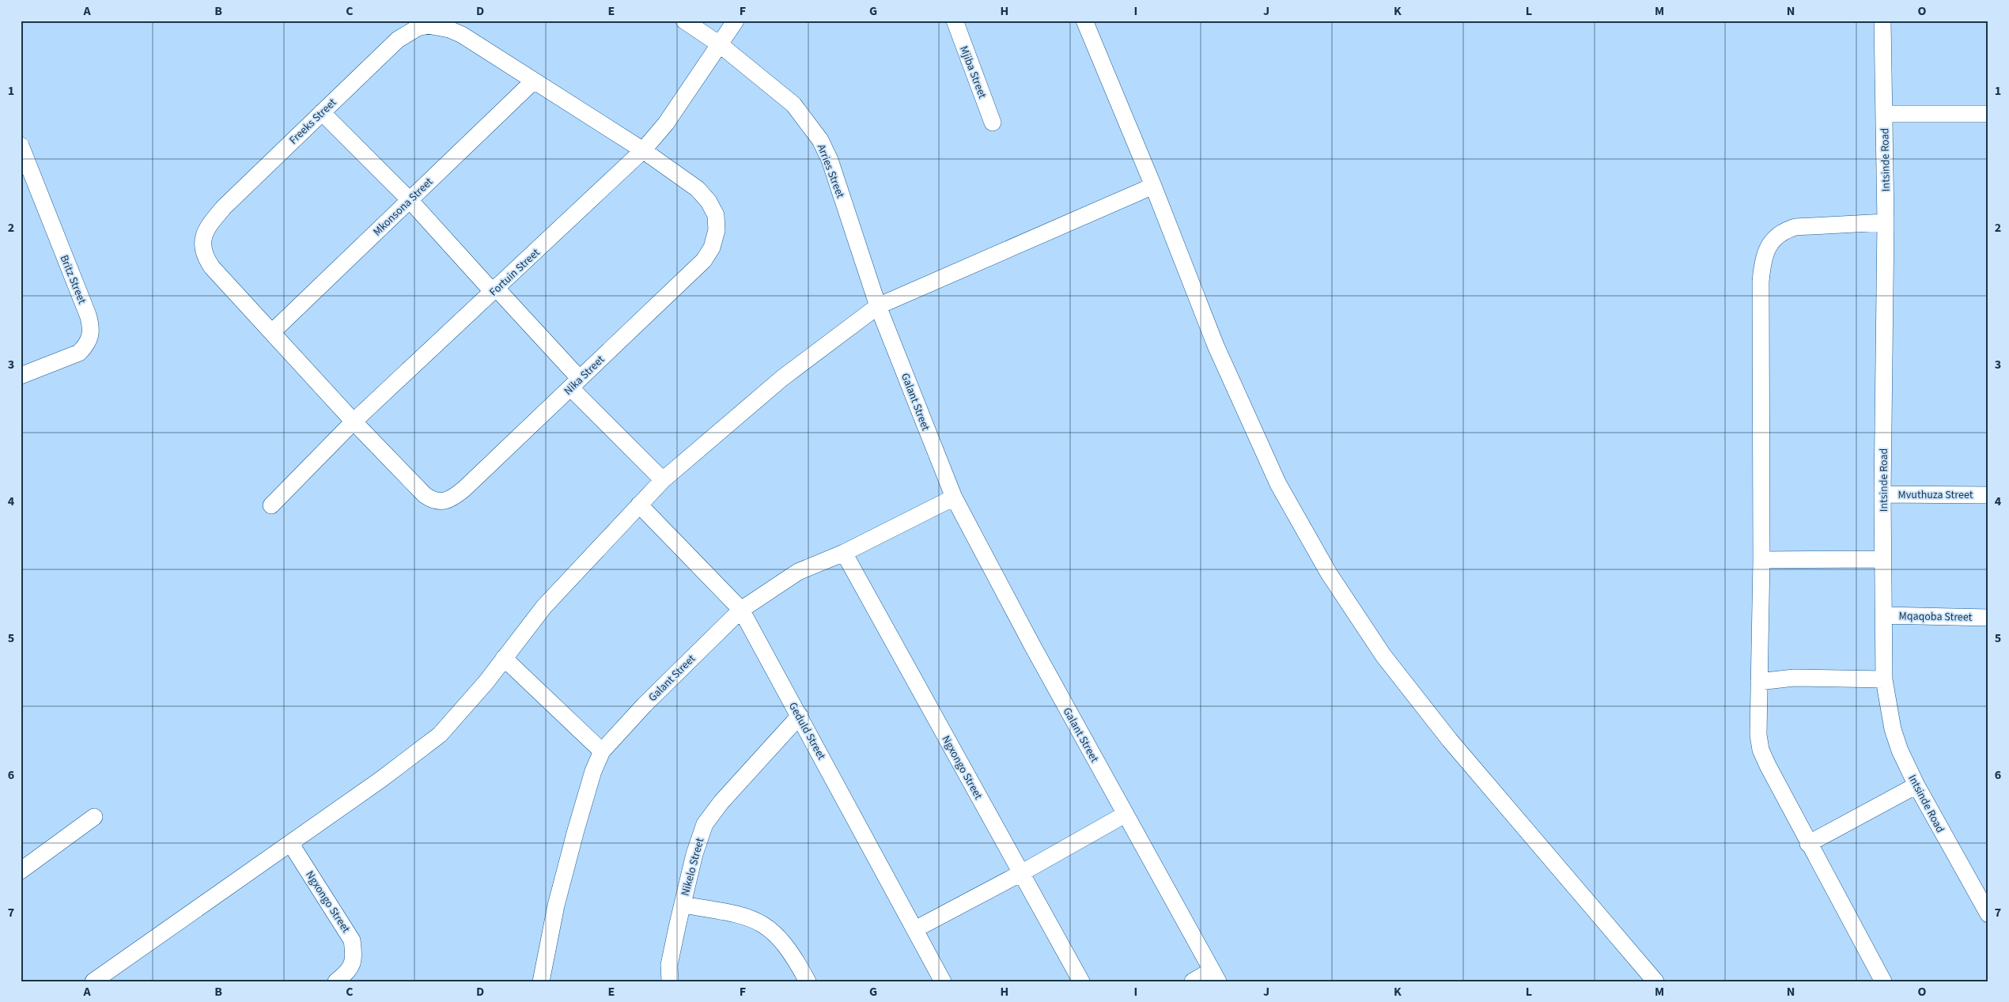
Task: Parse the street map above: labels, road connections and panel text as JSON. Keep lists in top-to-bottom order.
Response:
{
  "streets": {
    "street": [
      "Mjiba Street",
      "Freeks Street",
      "Intsinde Road",
      "Arries Street",
      "Mkonsona Street",
      "Fortuin Street",
      "Britz Street",
      "Nika Street",
      "Galant Street",
      "Mvuthuza Street",
      "Mqaqoba Street",
      "Geduld Street",
      "Ngxongo Street",
      "Nikelo Street"
    ]
  },
  "crossings": [
    ["Freeks Street", "Mkonsona Street"],
    ["Freeks Street", "Fortuin Street"],
    ["Freeks Street", "Nika Street"],
    ["Intsinde Road", "Mvuthuza Street"],
    ["Intsinde Road", "Mqaqoba Street"],
    ["Arries Street", "Fortuin Street"],
    ["Arries Street", "Galant Street"],
    ["Fortuin Street", "Nika Street"],
    ["Galant Street", "Geduld Street"],
    ["Galant Street", "Ngxongo Street"],
    ["Geduld Street", "Nikelo Street"]
  ],
  "grid": {
    "columns": [
      "A",
      "B",
      "C",
      "D",
      "E",
      "F",
      "G",
      "H",
      "I",
      "J",
      "K",
      "L",
      "M",
      "N",
      "O"
    ],
    "rows": [
      "1",
      "2",
      "3",
      "4",
      "5",
      "6",
      "7"
    ]
  }
}
